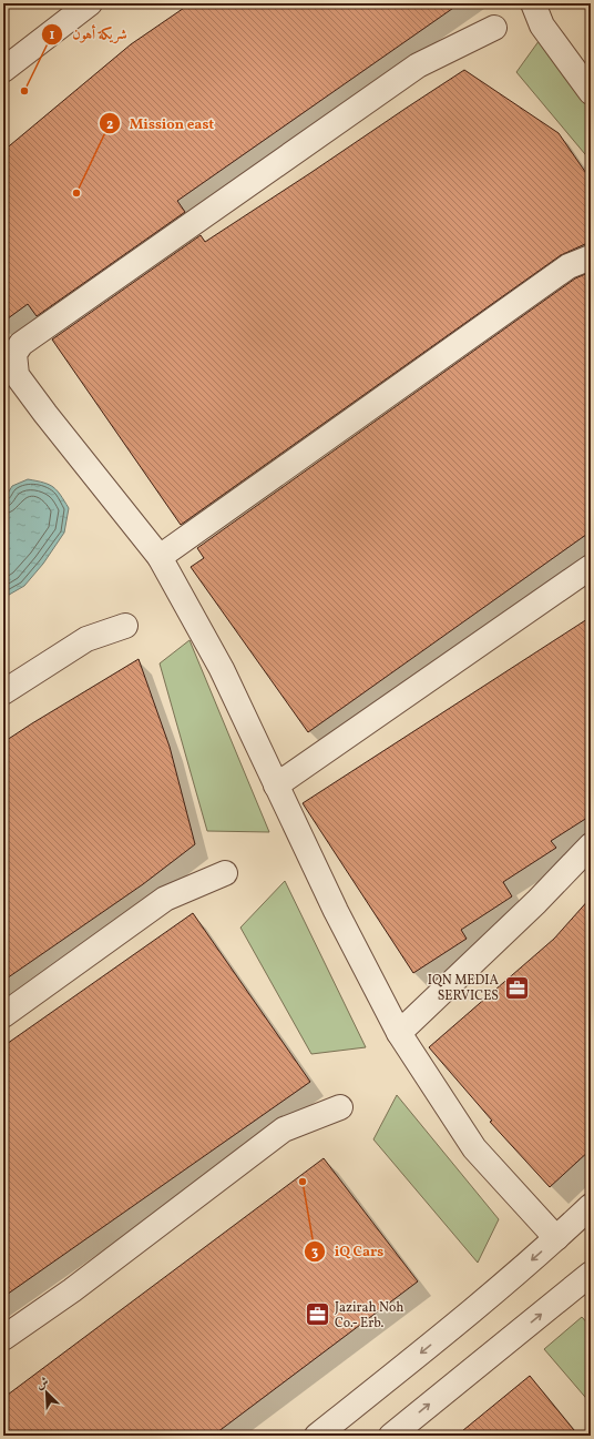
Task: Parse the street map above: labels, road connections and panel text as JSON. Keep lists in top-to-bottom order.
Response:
{
  "places": {
    "other": ["شريكة أهون", "Mission east", "iQ Cars"],
    "office": ["IQN MEDIA SERVICES", "Jazirah Noh Co.- Erb."]
  },
  "north": "top left"
}
